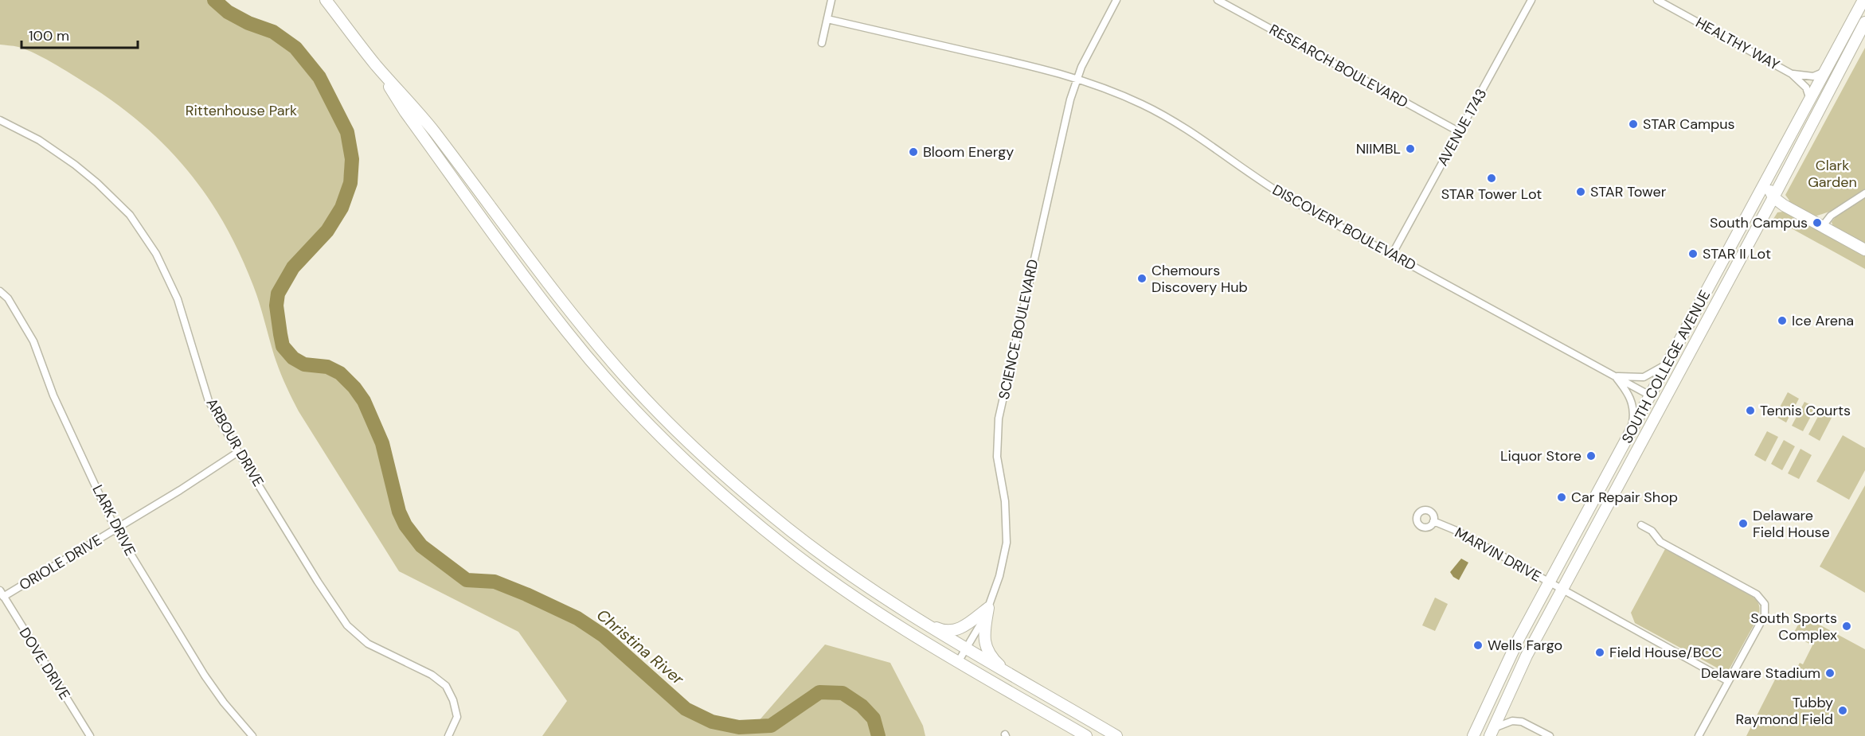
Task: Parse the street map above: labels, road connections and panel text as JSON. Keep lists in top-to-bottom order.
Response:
{
  "streets": {
    "main road": ["SOUTH COLLEGE AVENUE"],
    "street": [
      "HEALTHY WAY",
      "RESEARCH BOULEVARD",
      "AVENUE 1743",
      "DISCOVERY BOULEVARD",
      "SCIENCE BOULEVARD",
      "ARBOUR DRIVE",
      "LARK DRIVE",
      "MARVIN DRIVE",
      "ORIOLE DRIVE",
      "DOVE DRIVE"
    ]
  },
  "crossings": [
    ["HEALTHY WAY", "SOUTH COLLEGE AVENUE"],
    ["RESEARCH BOULEVARD", "AVENUE 1743"],
    ["AVENUE 1743", "DISCOVERY BOULEVARD"],
    ["DISCOVERY BOULEVARD", "SCIENCE BOULEVARD"],
    ["DISCOVERY BOULEVARD", "SOUTH COLLEGE AVENUE"],
    ["SOUTH COLLEGE AVENUE", "MARVIN DRIVE"],
    ["ARBOUR DRIVE", "ORIOLE DRIVE"],
    ["LARK DRIVE", "ORIOLE DRIVE"],
    ["ORIOLE DRIVE", "DOVE DRIVE"]
  ],
  "water": ["Christina River"],
  "parks": ["Rittenhouse Park", "Clark Garden"],
  "places": [
    "STAR Campus",
    "NIIMBL",
    "Bloom Energy",
    "STAR Tower Lot",
    "STAR Tower",
    "South Campus",
    "STAR II Lot",
    "Chemours Discovery Hub",
    "Ice Arena",
    "Tennis Courts",
    "Liquor Store",
    "Car Repair Shop",
    "Delaware Field House",
    "South Sports Complex",
    "Wells Fargo",
    "Field House/BCC",
    "Delaware Stadium",
    "Tubby Raymond Field"
  ],
  "scale_bar": "100 m"
}
